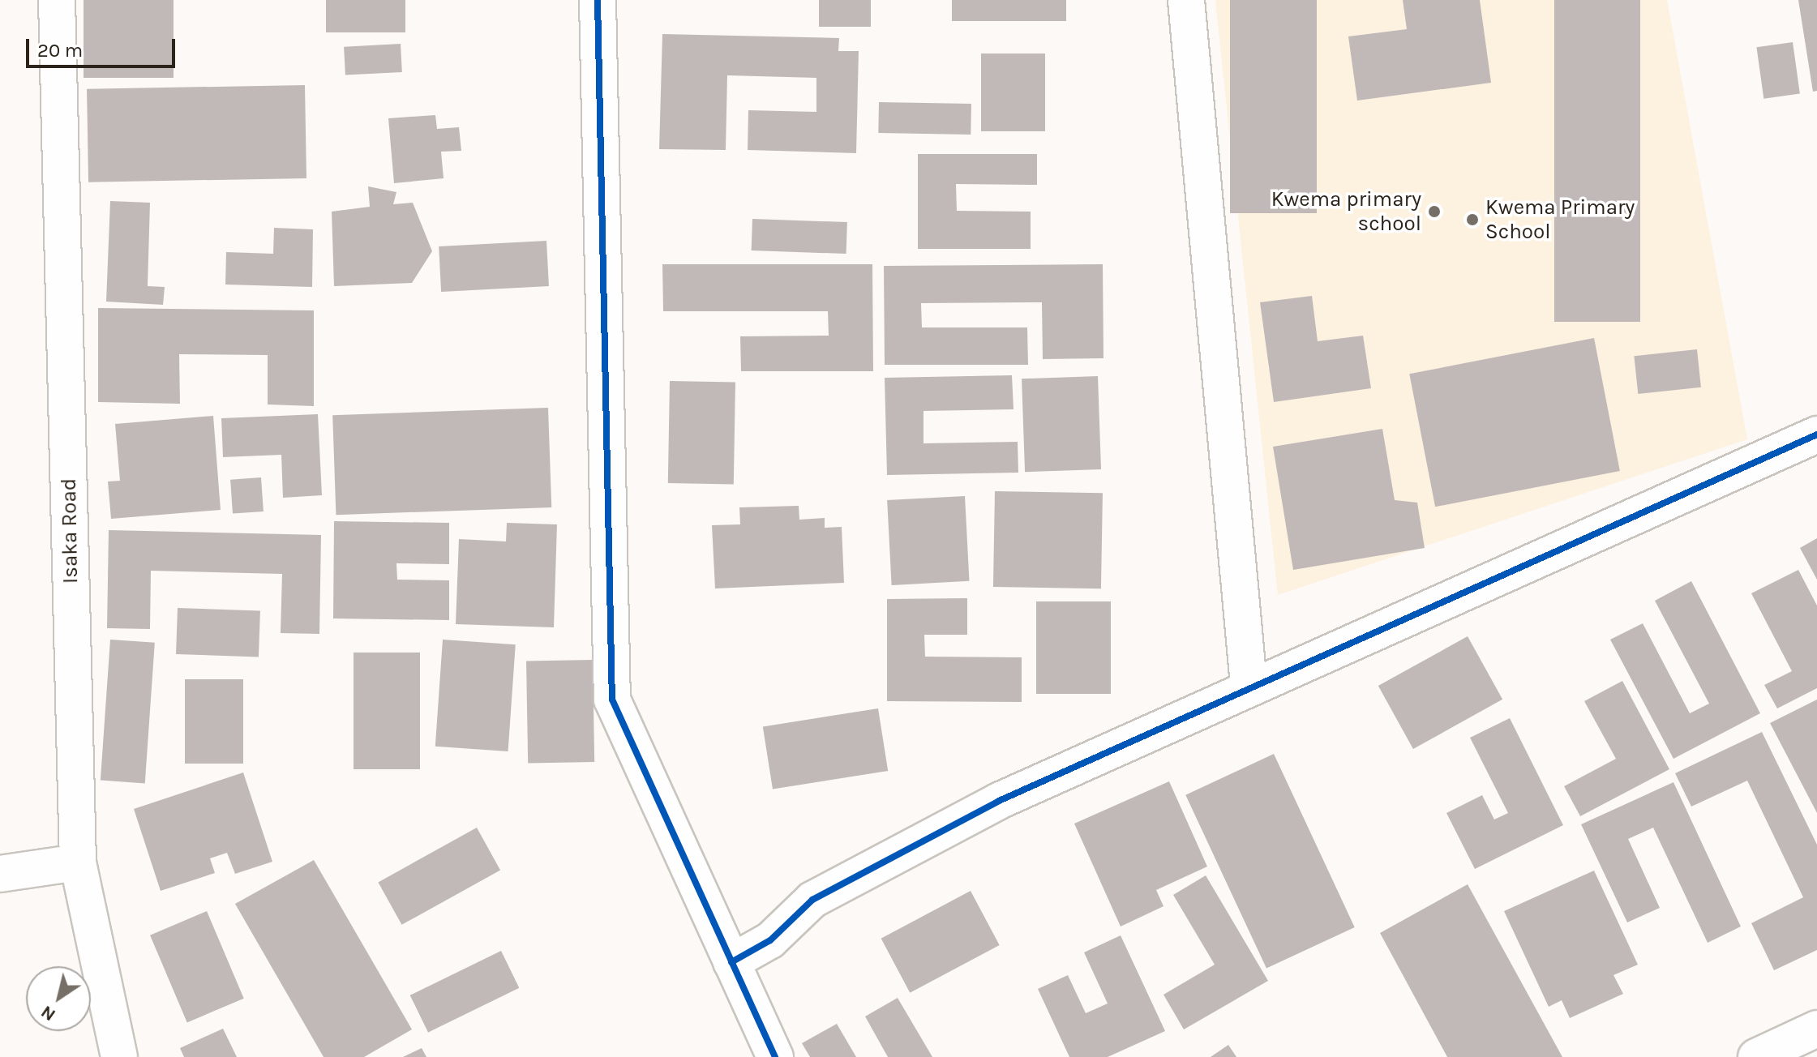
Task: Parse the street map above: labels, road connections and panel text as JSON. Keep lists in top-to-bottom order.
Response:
{
  "streets": {
    "street": ["Isaka Road"]
  },
  "places": ["Kwema primary school", "Kwema Primary School"],
  "scale_bar": "20 m",
  "north": "bottom left"
}
